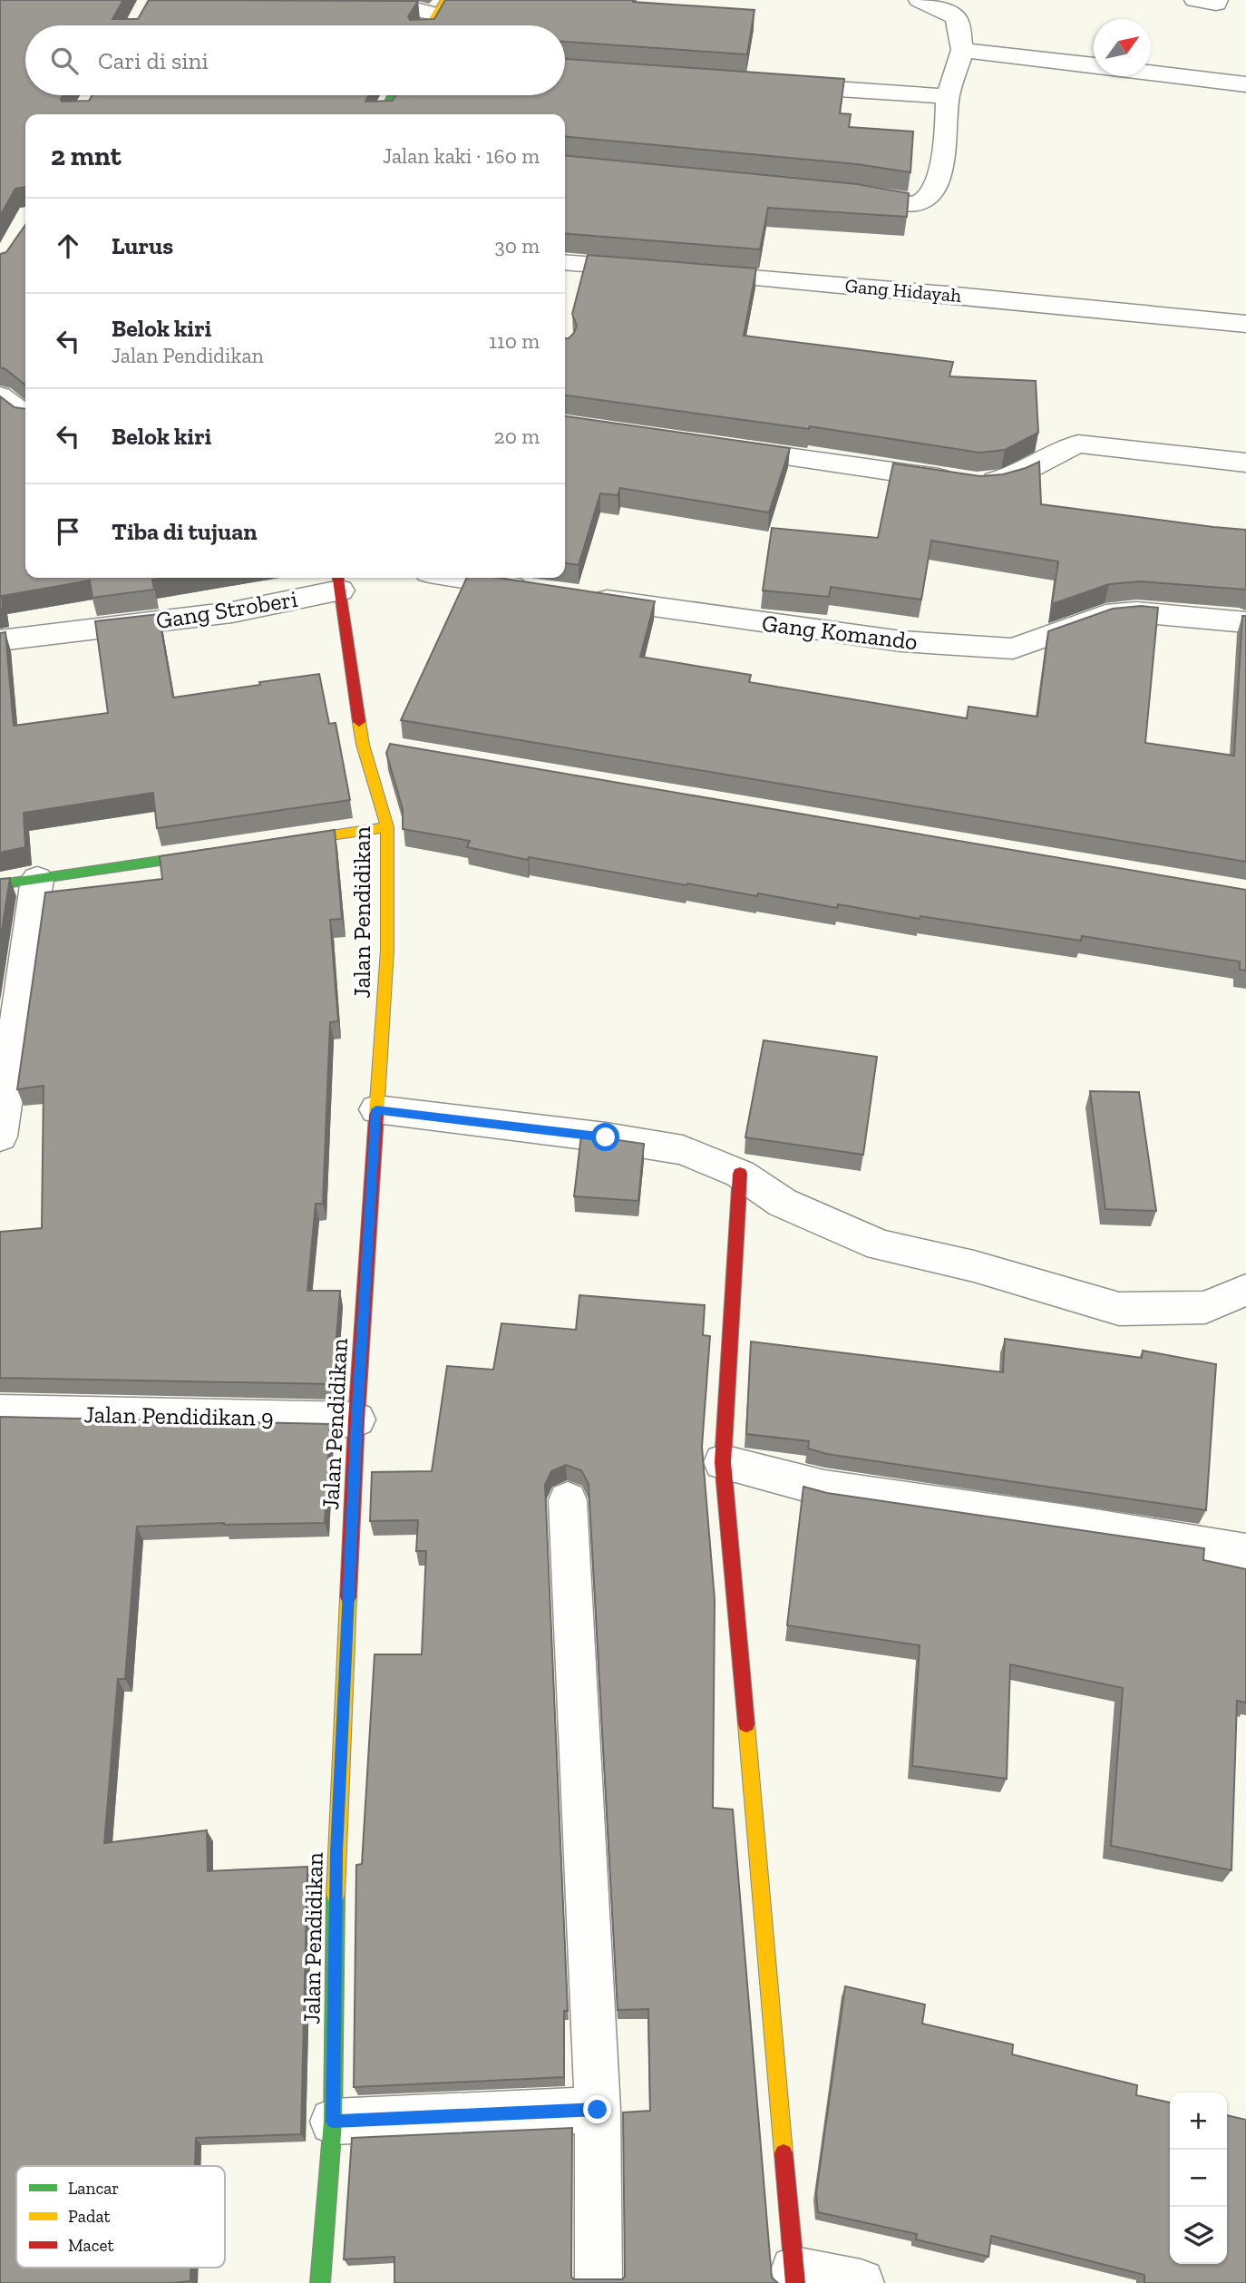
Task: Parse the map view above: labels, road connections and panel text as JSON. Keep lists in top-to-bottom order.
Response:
{
  "streets": {
    "street": [
      "Gang Hidayah",
      "Gang Stroberi",
      "Gang Komando",
      "Jalan Pendidikan",
      "Jalan Pendidikan 9"
    ]
  },
  "crossings": [
    ["Gang Stroberi", "Jalan Pendidikan"],
    ["Jalan Pendidikan", "Jalan Pendidikan 9"]
  ],
  "legend": ["Lancar", "Padat", "Macet"],
  "north": "top right",
  "page": {
    "search": "Cari di sini",
    "heading": ["2 mnt", "Jalan kaki · 160 m"],
    "list": [
      ["Lurus", "30 m"],
      ["Belok kiri", "Jalan Pendidikan", "110 m"],
      ["Belok kiri", "20 m"],
      "Tiba di tujuan"
    ],
    "map_buttons": ["+", "−"]
  }
}
